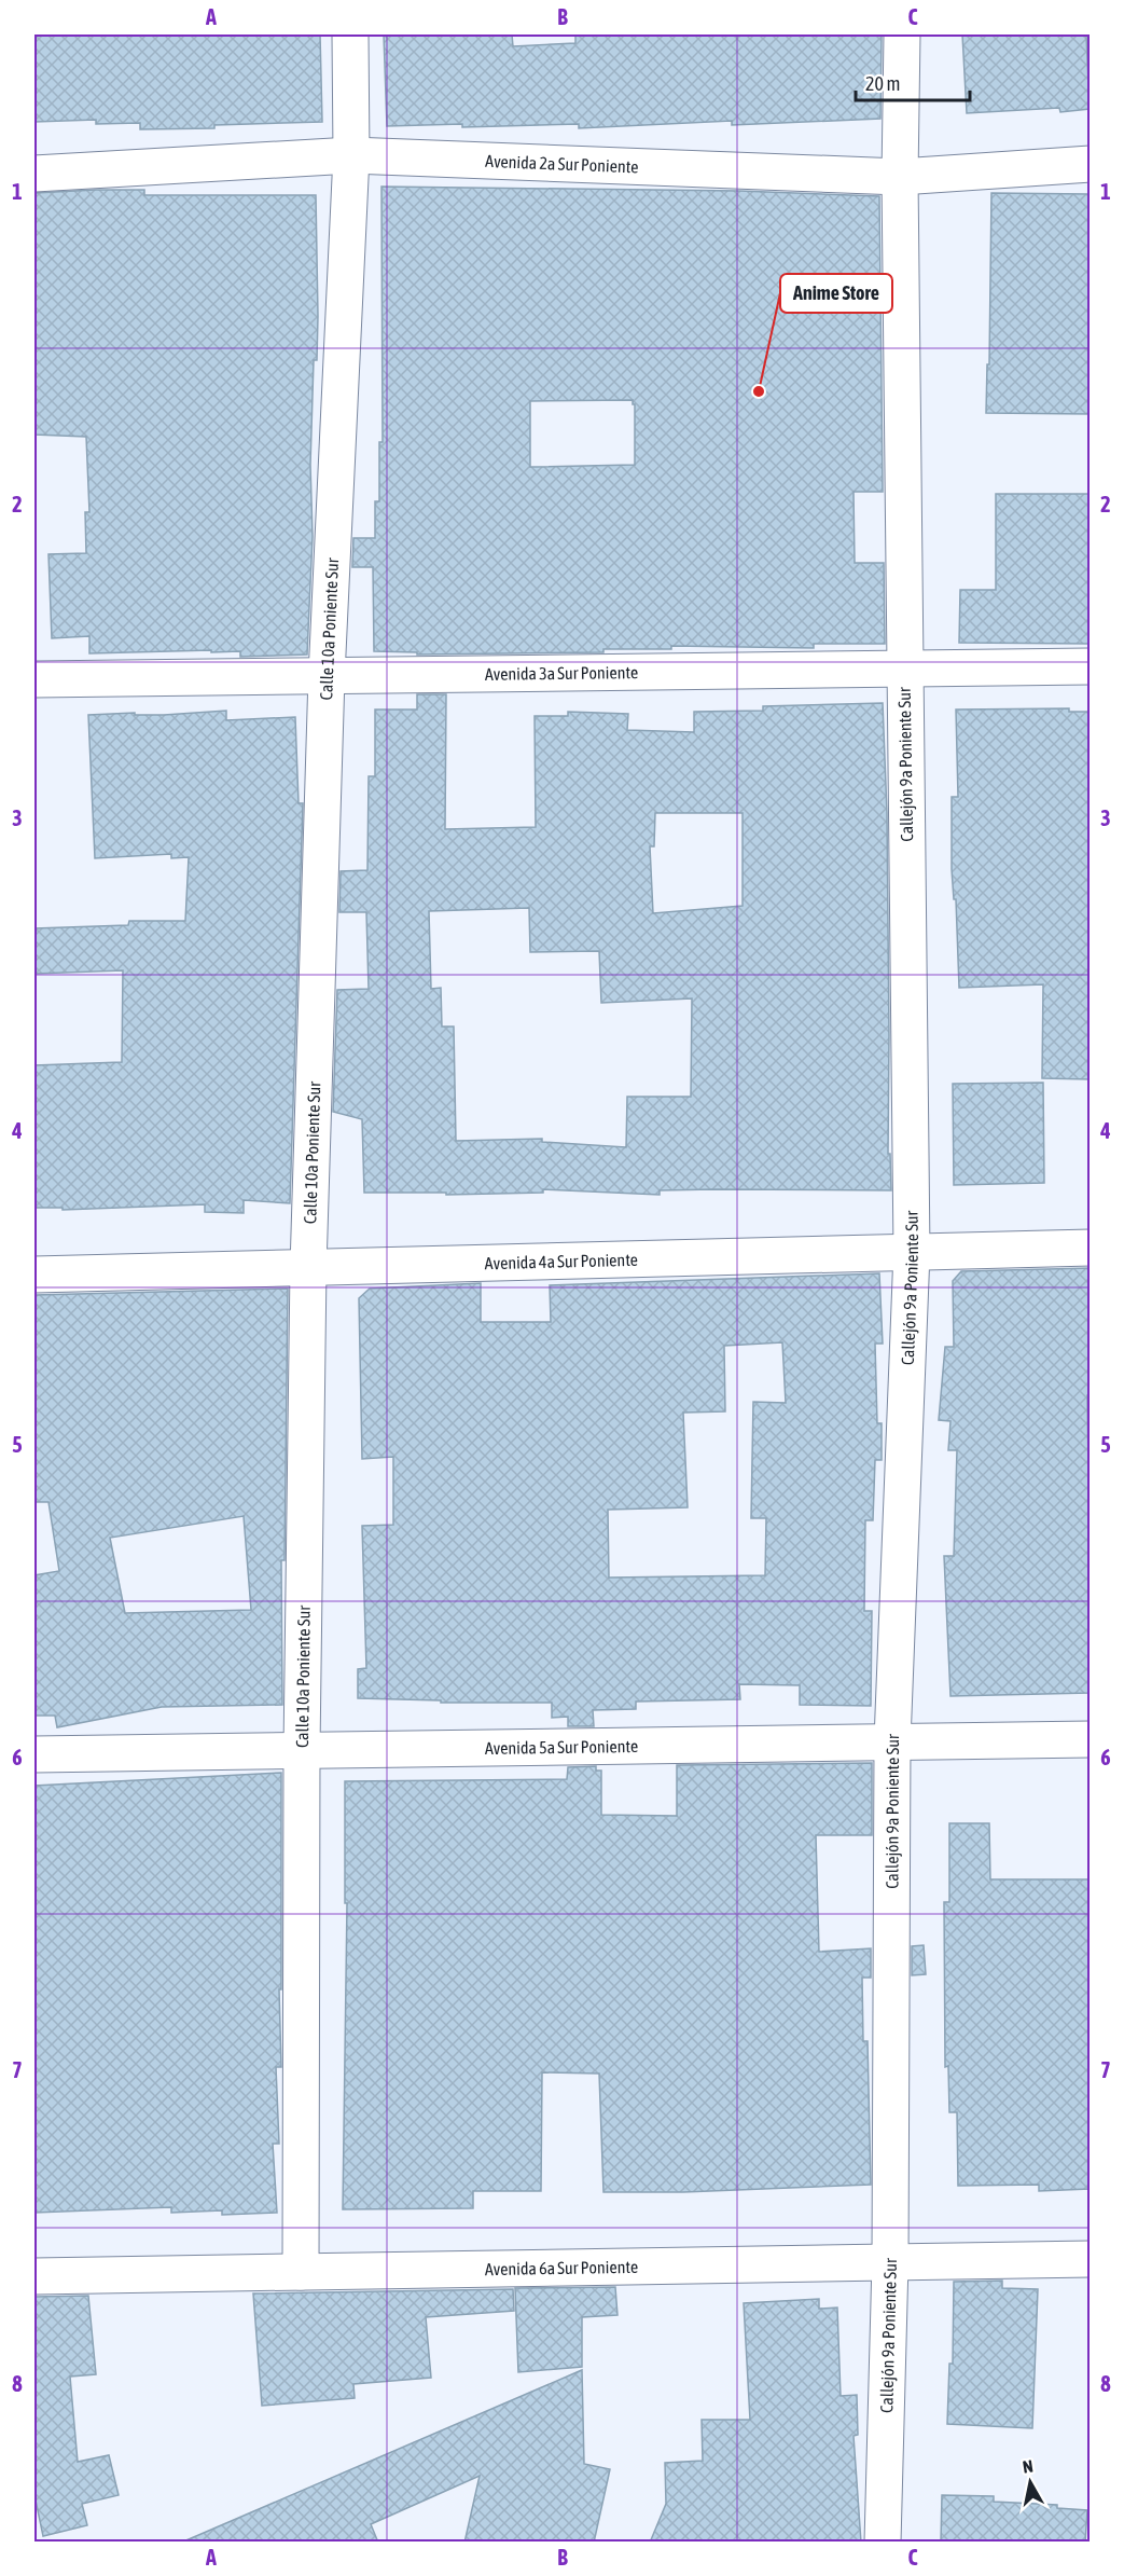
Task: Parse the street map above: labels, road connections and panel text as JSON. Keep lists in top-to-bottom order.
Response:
{
  "streets": {
    "street": [
      "Avenida 2a Sur Poniente",
      "Calle 10a Poniente Sur",
      "Avenida 3a Sur Poniente",
      "Callejón 9a Poniente Sur",
      "Avenida 4a Sur Poniente",
      "Avenida 5a Sur Poniente",
      "Avenida 6a Sur Poniente"
    ]
  },
  "crossings": [
    ["Avenida 2a Sur Poniente", "Calle 10a Poniente Sur"],
    ["Avenida 2a Sur Poniente", "Callejón 9a Poniente Sur"],
    ["Calle 10a Poniente Sur", "Avenida 3a Sur Poniente"],
    ["Calle 10a Poniente Sur", "Avenida 4a Sur Poniente"],
    ["Calle 10a Poniente Sur", "Avenida 5a Sur Poniente"],
    ["Calle 10a Poniente Sur", "Avenida 6a Sur Poniente"],
    ["Avenida 3a Sur Poniente", "Callejón 9a Poniente Sur"],
    ["Callejón 9a Poniente Sur", "Avenida 4a Sur Poniente"],
    ["Callejón 9a Poniente Sur", "Avenida 5a Sur Poniente"],
    ["Callejón 9a Poniente Sur", "Avenida 6a Sur Poniente"]
  ],
  "places": ["Anime Store"],
  "scale_bar": "20 m",
  "north": "top",
  "grid": {
    "columns": ["A", "B", "C"],
    "rows": [
      "1",
      "2",
      "3",
      "4",
      "5",
      "6",
      "7",
      "8"
    ]
  }
}
